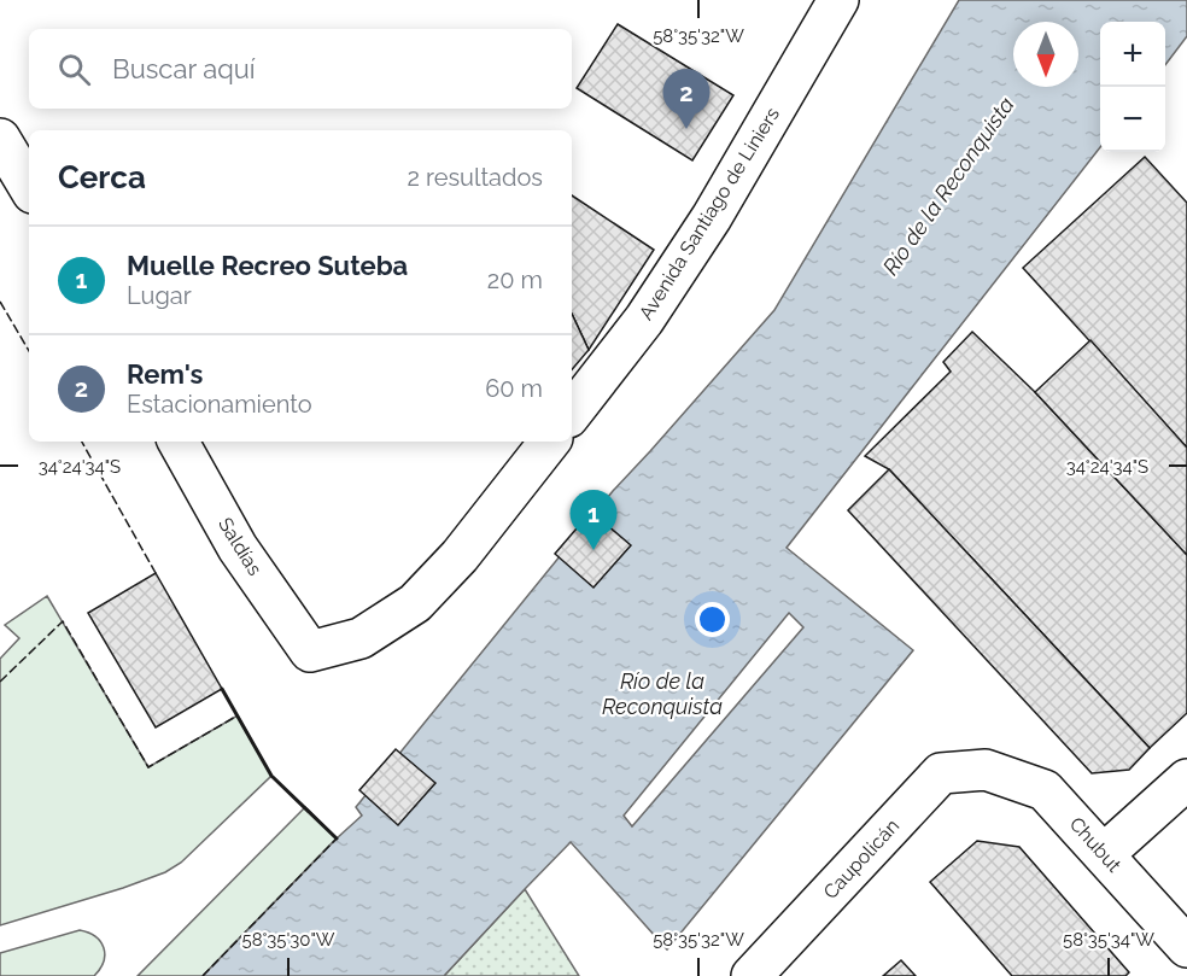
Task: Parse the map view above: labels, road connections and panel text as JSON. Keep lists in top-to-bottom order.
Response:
{
  "streets": {
    "street": [
      "Avenida Santiago de Liniers",
      "Saldías",
      "Chubut",
      "Caupolicán"
    ]
  },
  "crossings": [
    ["Chubut", "Caupolicán"]
  ],
  "water": ["Río de la Reconquista"],
  "north": "bottom",
  "page": {
    "map_buttons": ["+", "−"],
    "search": "Buscar aquí",
    "pins": ["2", "1"],
    "heading": ["Cerca", "2 resultados"],
    "list": [
      {
        "mark": "1",
        "name": "Muelle Recreo Suteba",
        "note": "Lugar",
        "value": "20 m"
      },
      {
        "mark": "2",
        "name": "Rem's",
        "note": "Estacionamiento",
        "value": "60 m"
      }
    ]
  },
  "coordinates": [
    "58°35'32\"W",
    "34°24'34\"S",
    "58°35'30\"W",
    "58°35'34\"W"
  ]
}
